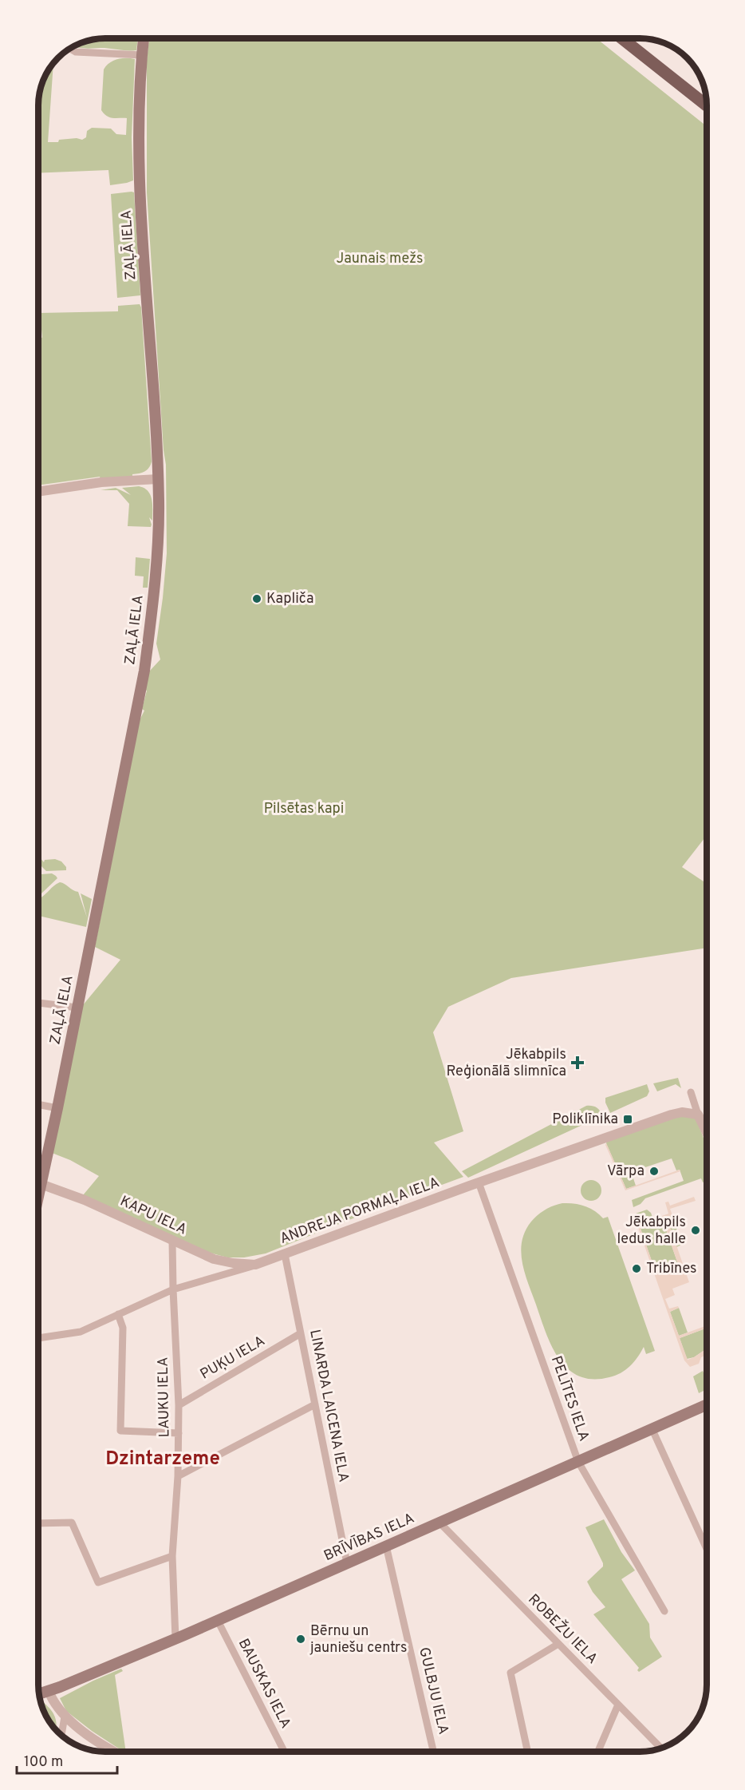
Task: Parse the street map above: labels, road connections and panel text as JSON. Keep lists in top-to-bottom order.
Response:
{
  "streets": {
    "main road": ["ZAĻĀ IELA", "BRĪVĪBAS IELA"],
    "street": [
      "ANDREJA PORMAĻA IELA",
      "KAPU IELA",
      "PUĶU IELA",
      "LAUKU IELA",
      "PELĪTES IELA",
      "LINARDA LAICENA IELA",
      "ROBEŽU IELA",
      "BAUSKAS IELA",
      "GULBJU IELA"
    ]
  },
  "crossings": [
    ["ZAĻĀ IELA", "KAPU IELA"],
    ["ANDREJA PORMAĻA IELA", "KAPU IELA"],
    ["ANDREJA PORMAĻA IELA", "LAUKU IELA"],
    ["ANDREJA PORMAĻA IELA", "PELĪTES IELA"],
    ["ANDREJA PORMAĻA IELA", "LINARDA LAICENA IELA"],
    ["KAPU IELA", "LAUKU IELA"],
    ["PUĶU IELA", "LAUKU IELA"],
    ["PUĶU IELA", "LINARDA LAICENA IELA"],
    ["LAUKU IELA", "BRĪVĪBAS IELA"],
    ["PELĪTES IELA", "BRĪVĪBAS IELA"],
    ["LINARDA LAICENA IELA", "BRĪVĪBAS IELA"],
    ["BRĪVĪBAS IELA", "ROBEŽU IELA"],
    ["BRĪVĪBAS IELA", "BAUSKAS IELA"],
    ["BRĪVĪBAS IELA", "GULBJU IELA"]
  ],
  "districts": ["Dzintarzeme"],
  "parks": ["Jaunais mežs", "Pilsētas kapi"],
  "places": {
    "other": [
      "Kapliča",
      "Vārpa",
      "Jēkabpils ledus halle",
      "Tribīnes",
      "Bērnu un jauniešu centrs"
    ],
    "health": ["Jēkabpils Reģionālā slimnīca"],
    "transit": ["Poliklīnika"]
  },
  "scale_bar": "100 m"
}
